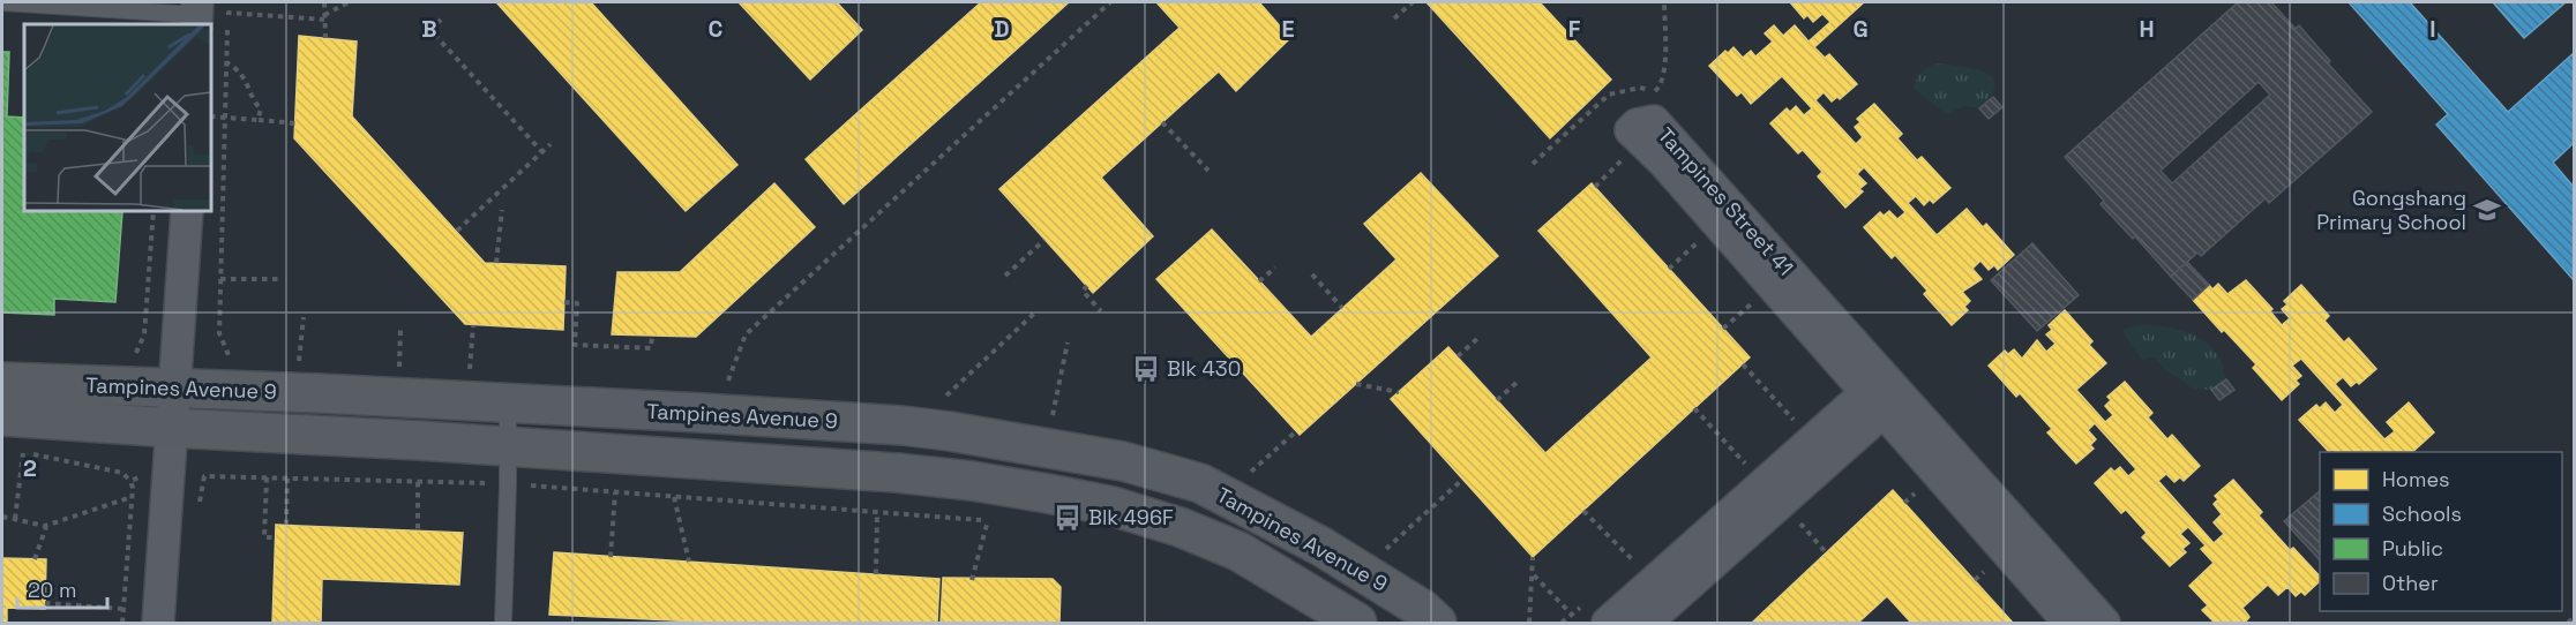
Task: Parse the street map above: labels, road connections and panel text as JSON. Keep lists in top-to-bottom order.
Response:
{
  "streets": {
    "main road": ["Tampines Avenue 9"],
    "street": ["Tampines Street 41"]
  },
  "places": {
    "school or university": ["Gongshang Primary School"],
    "bus stop": ["Blk 430", "Blk 496F"]
  },
  "legend": [
    "Homes",
    "Schools",
    "Public",
    "Other"
  ],
  "scale_bar": "20 m",
  "grid": {
    "columns": [
      "B",
      "C",
      "D",
      "E",
      "F",
      "G",
      "H",
      "I"
    ],
    "rows": ["2"]
  }
}
